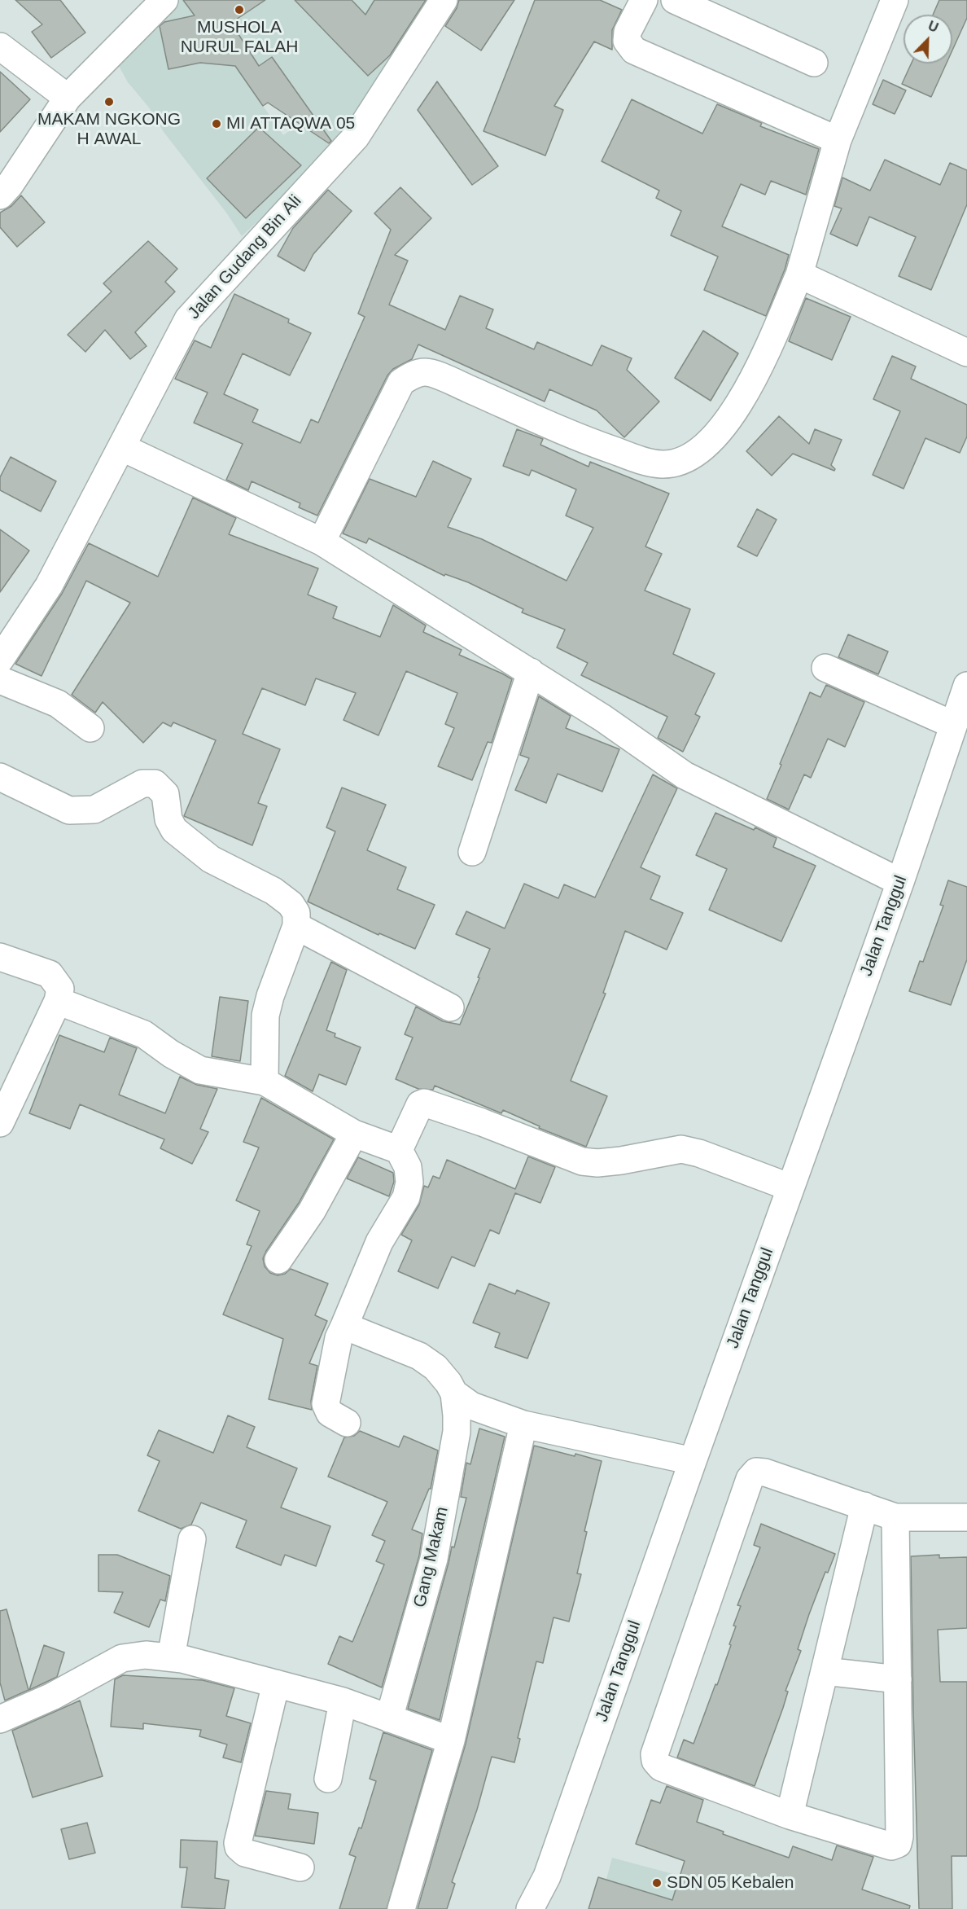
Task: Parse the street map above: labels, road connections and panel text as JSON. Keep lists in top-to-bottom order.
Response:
{
  "streets": {
    "street": ["Jalan Gudang Bin Ali", "Jalan Tanggul", "Gang Makam"]
  },
  "places": [
    "MUSHOLA NURUL FALAH",
    "MAKAM NGKONG H AWAL",
    "MI ATTAQWA 05",
    "SDN 05 Kebalen"
  ],
  "north": "top right"
}
